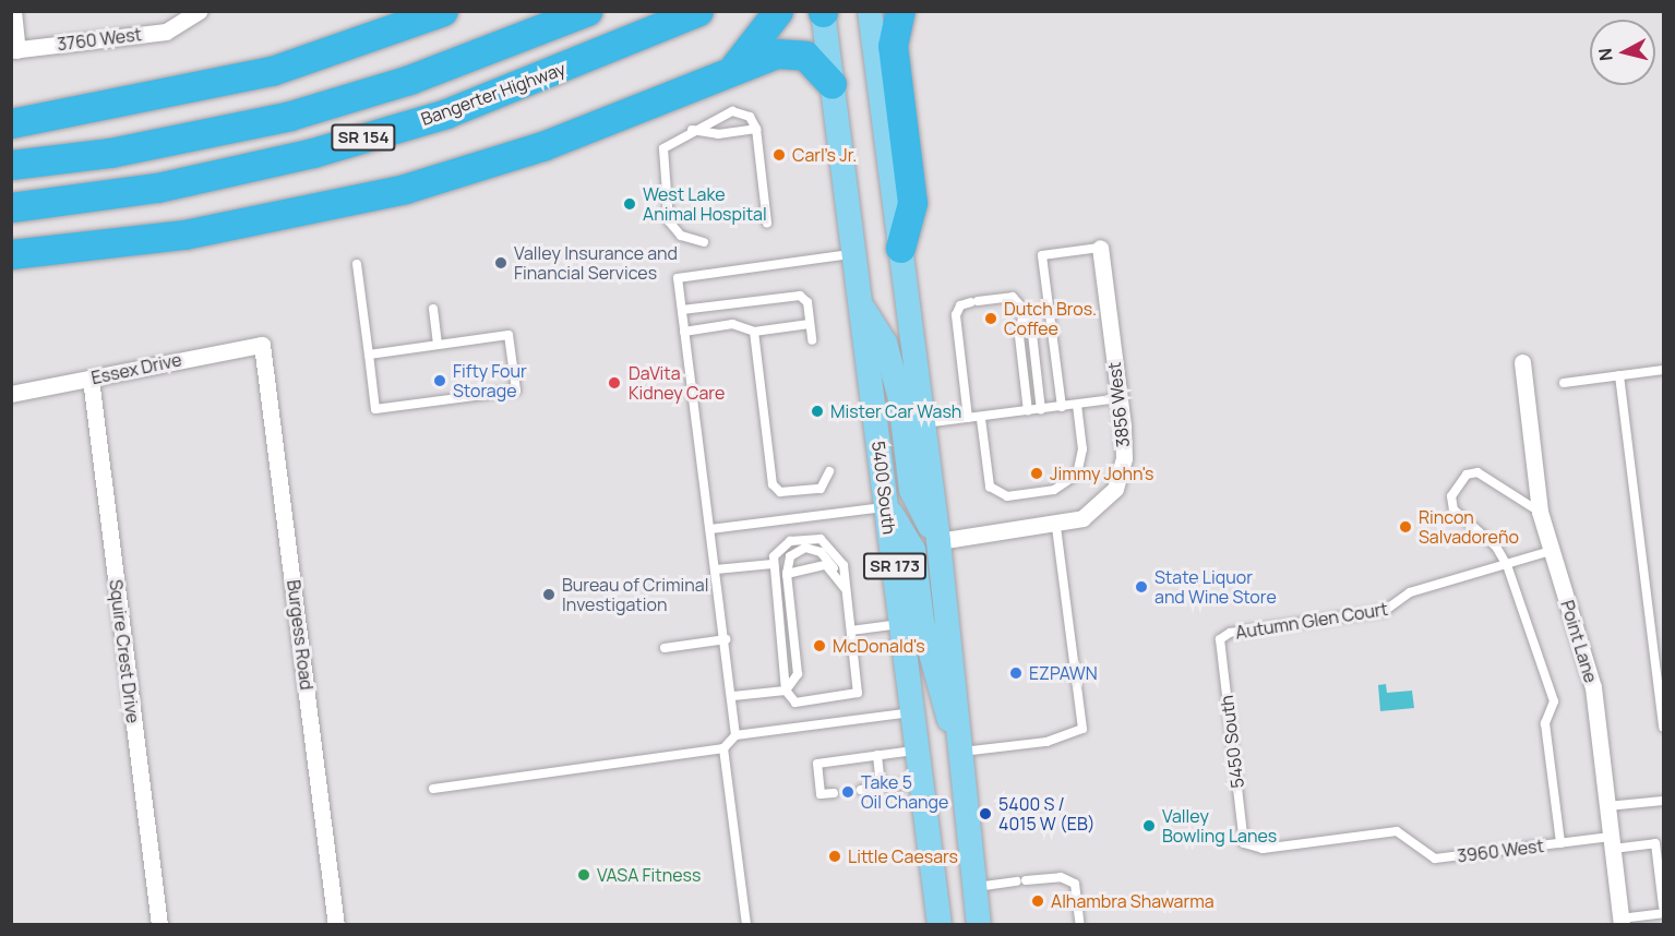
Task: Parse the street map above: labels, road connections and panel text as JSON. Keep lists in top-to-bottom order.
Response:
{
  "streets": {
    "highway": ["Bangerter Highway", "SR 154"],
    "main road": ["5400 South", "SR 173"],
    "street": [
      "3760 West",
      "Essex Drive",
      "3856 West",
      "Burgess Road",
      "Point Lane",
      "Squire Crest Drive"
    ],
    "lane": ["Autumn Glen Court", "5450 South", "3960 West"]
  },
  "crossings": [
    ["Essex Drive", "Burgess Road"],
    ["Essex Drive", "Squire Crest Drive"],
    ["3856 West", "SR 173"],
    ["Autumn Glen Court", "Point Lane"],
    ["Autumn Glen Court", "5450 South"],
    ["Point Lane", "3960 West"],
    ["5450 South", "3960 West"]
  ],
  "places": [
    "Carl's Jr.",
    "West Lake Animal Hospital",
    "Valley Insurance and Financial Services",
    "Dutch Bros. Coffee",
    "Fifty Four Storage",
    "DaVita Kidney Care",
    "Mister Car Wash",
    "Jimmy John's",
    "Rincon Salvadoreño",
    "State Liquor and Wine Store",
    "Bureau of Criminal Investigation",
    "McDonald's",
    "EZPAWN",
    "Take 5 Oil Change",
    "5400 S / 4015 W (EB)",
    "Valley Bowling Lanes",
    "Little Caesars",
    "VASA Fitness",
    "Alhambra Shawarma"
  ],
  "north": "left"
}
